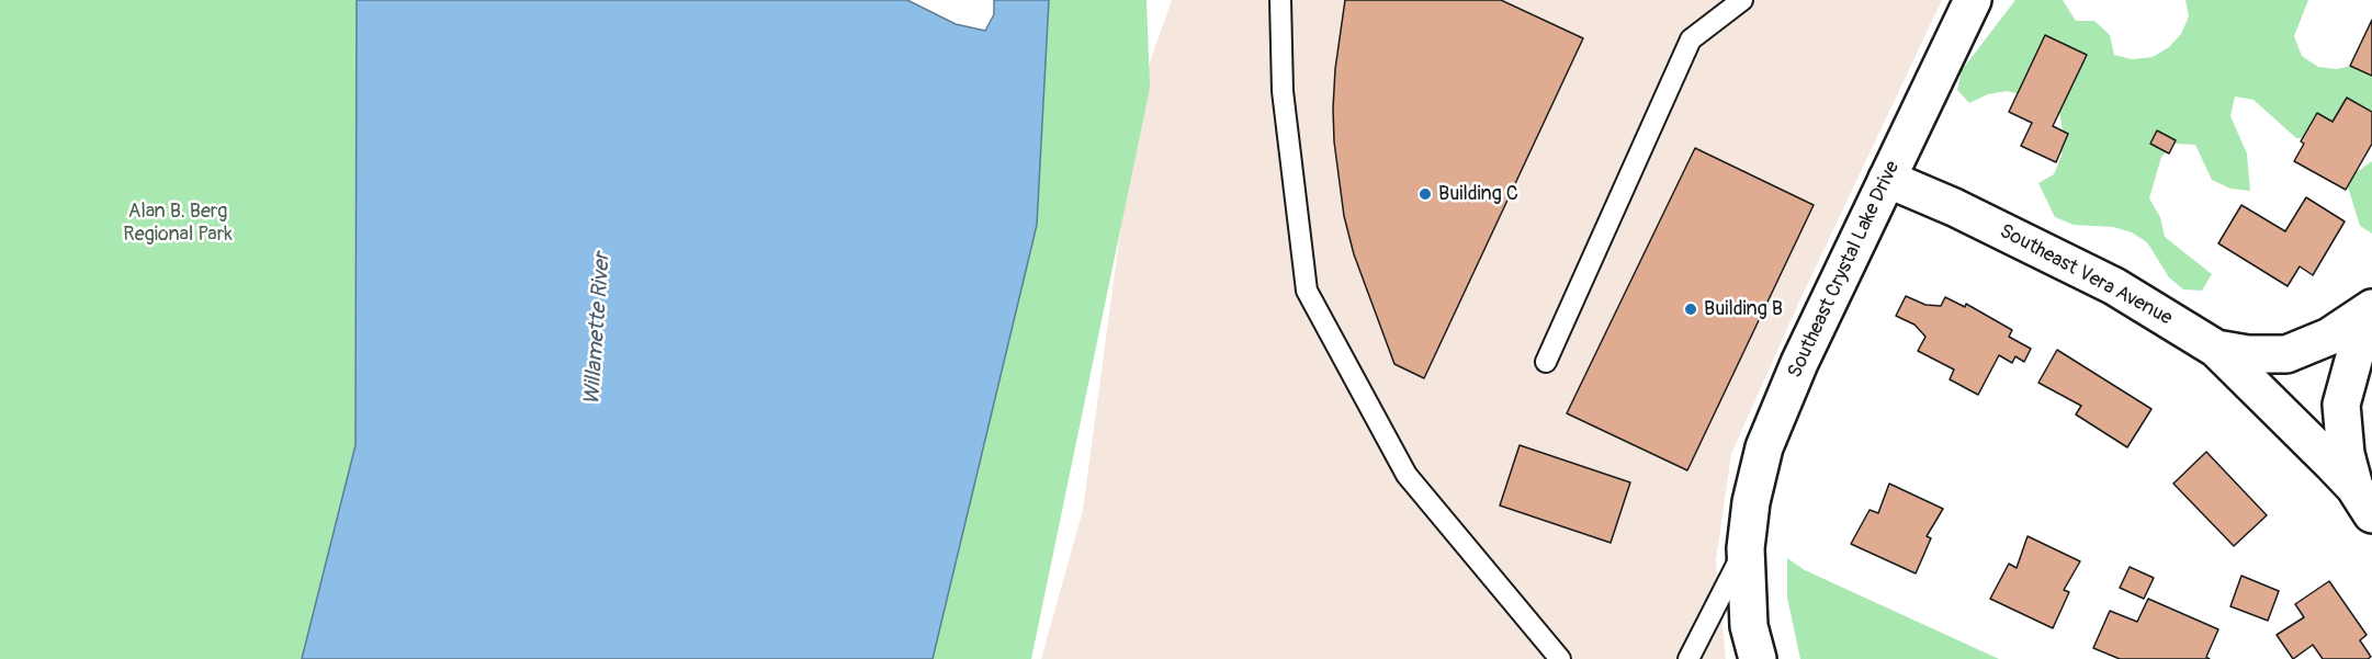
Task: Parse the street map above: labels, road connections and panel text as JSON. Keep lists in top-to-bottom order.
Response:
{
  "streets": {
    "street": ["Southeast Crystal Lake Drive", "Southeast Vera Avenue"]
  },
  "crossings": [
    ["Southeast Crystal Lake Drive", "Southeast Vera Avenue"]
  ],
  "water": ["Willamette River"],
  "parks": ["Alan B. Berg Regional Park"],
  "places": ["Building C", "Building B"]
}
